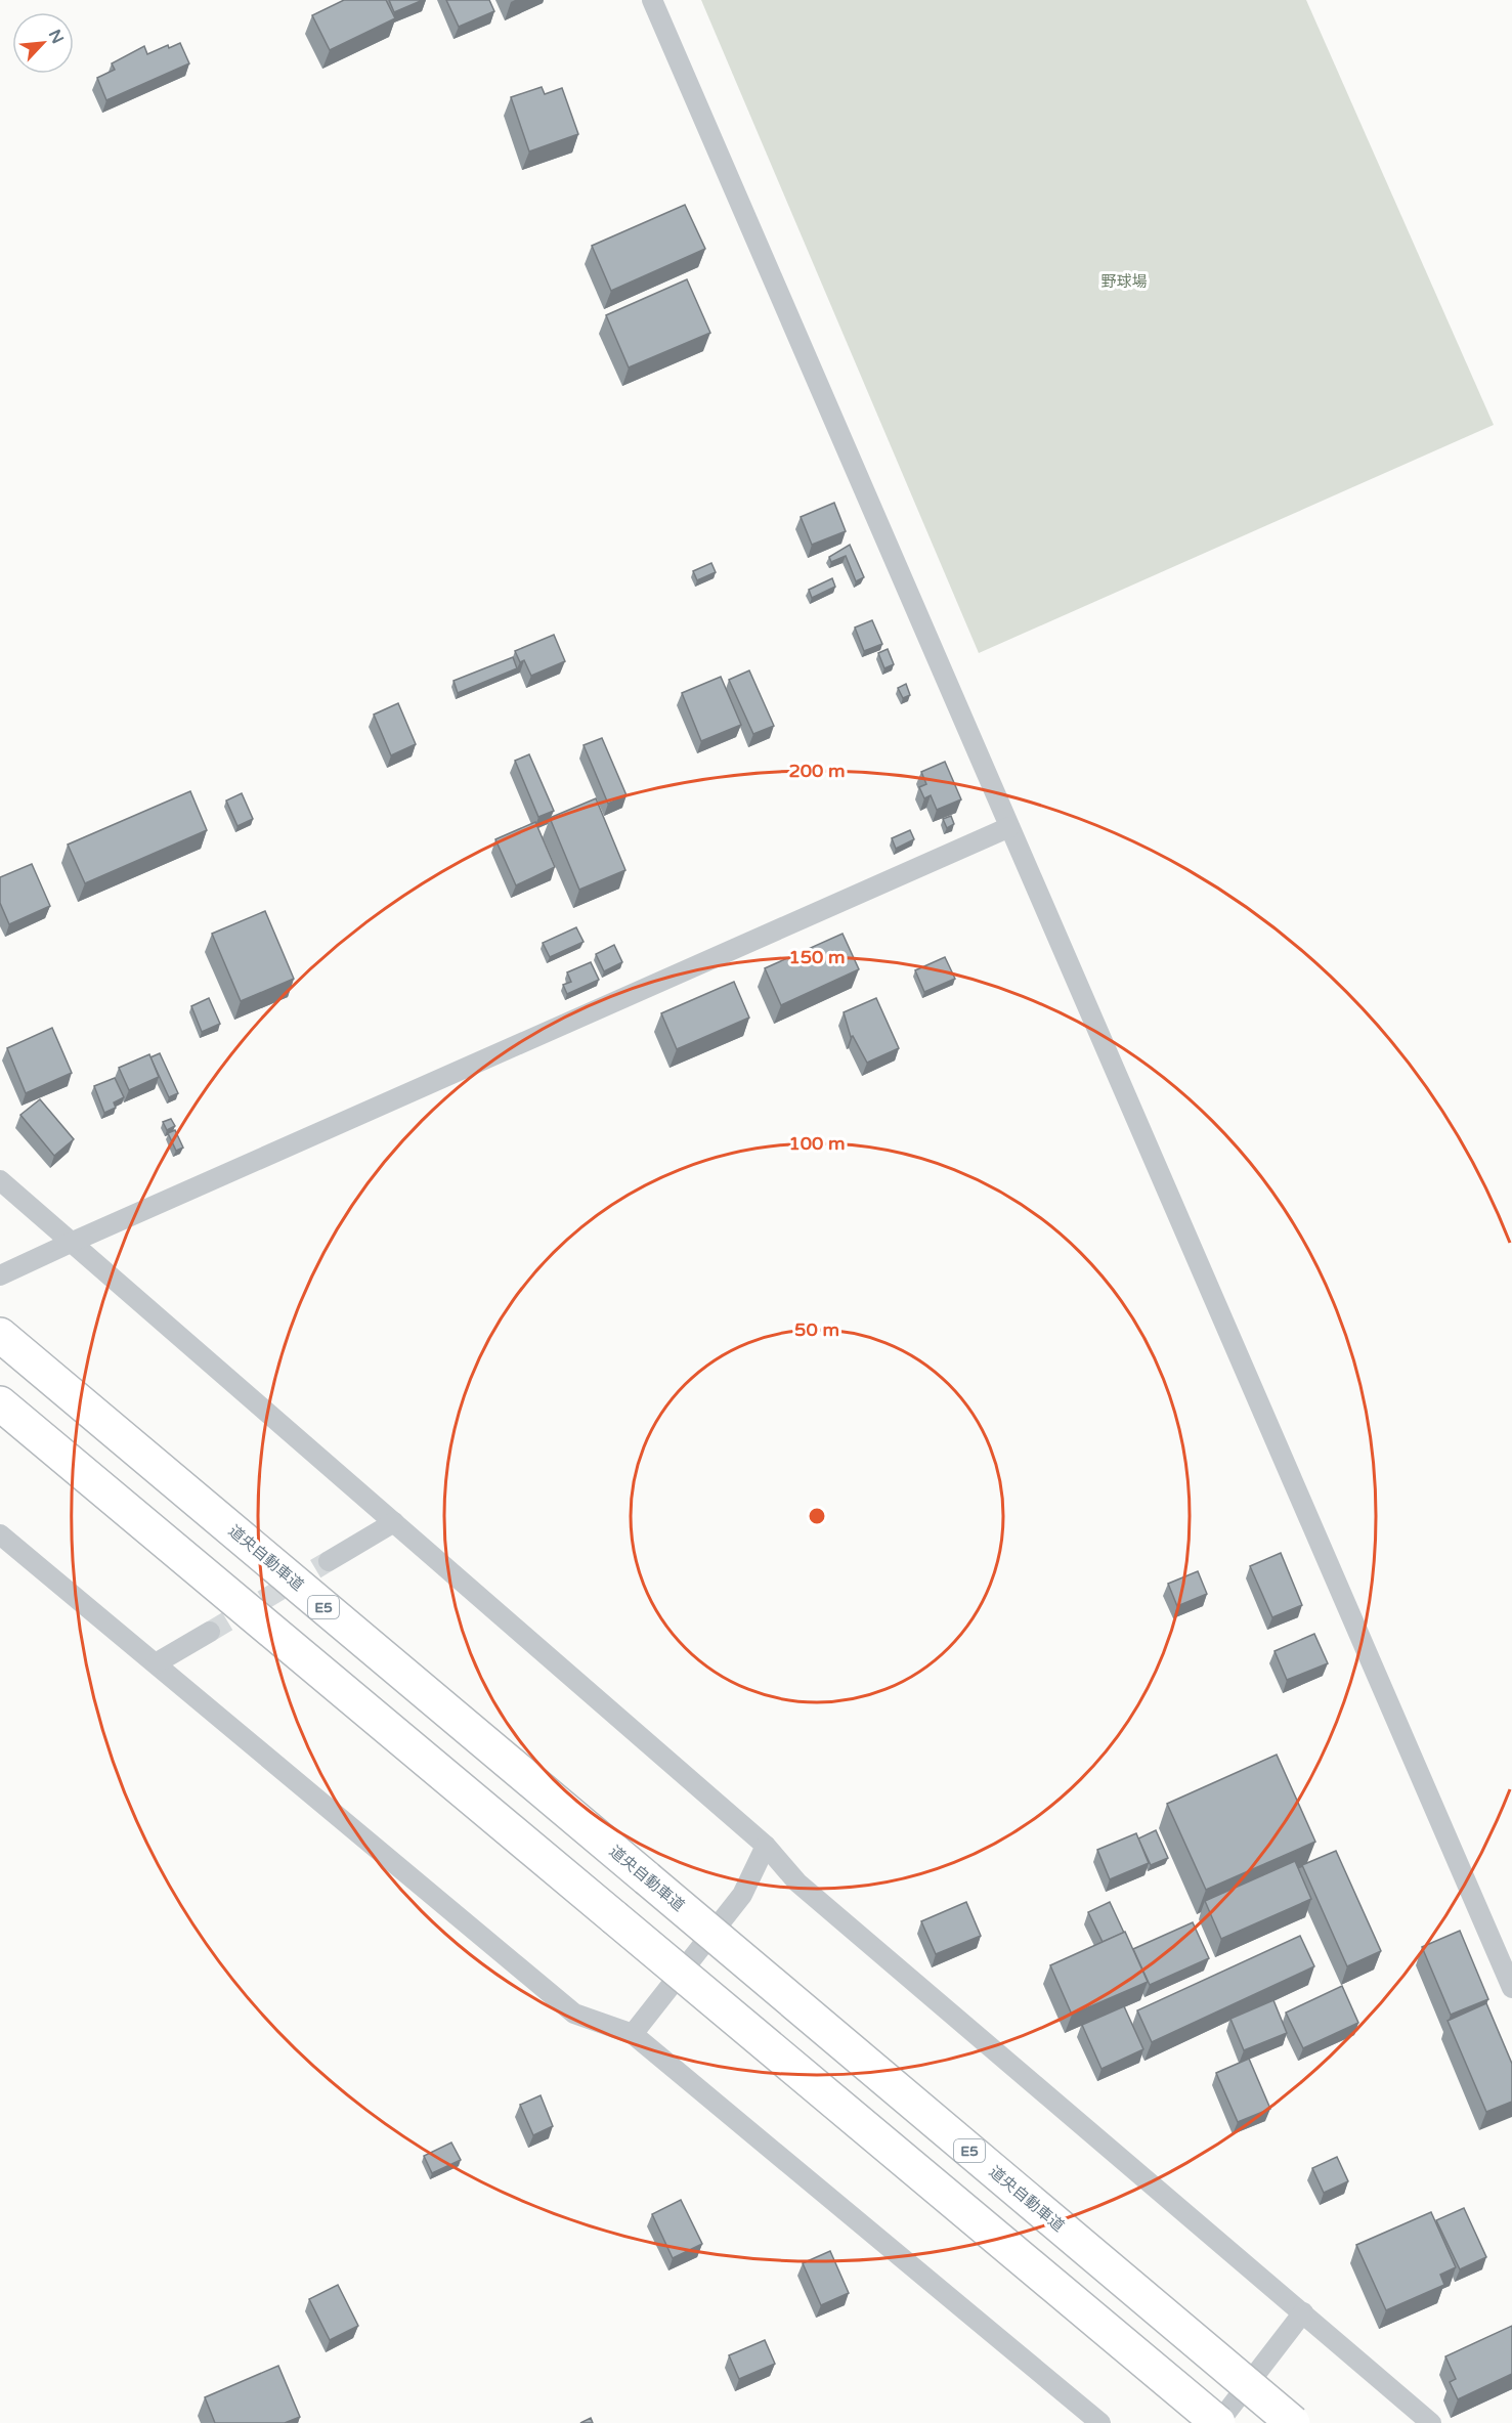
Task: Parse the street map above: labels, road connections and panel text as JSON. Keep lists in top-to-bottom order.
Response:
{
  "streets": {
    "highway": ["道央自動車道", "E5"]
  },
  "parks": ["野球場"],
  "north": "top right",
  "rings": [
    "200 m",
    "150 m",
    "100 m",
    "50 m"
  ]
}
